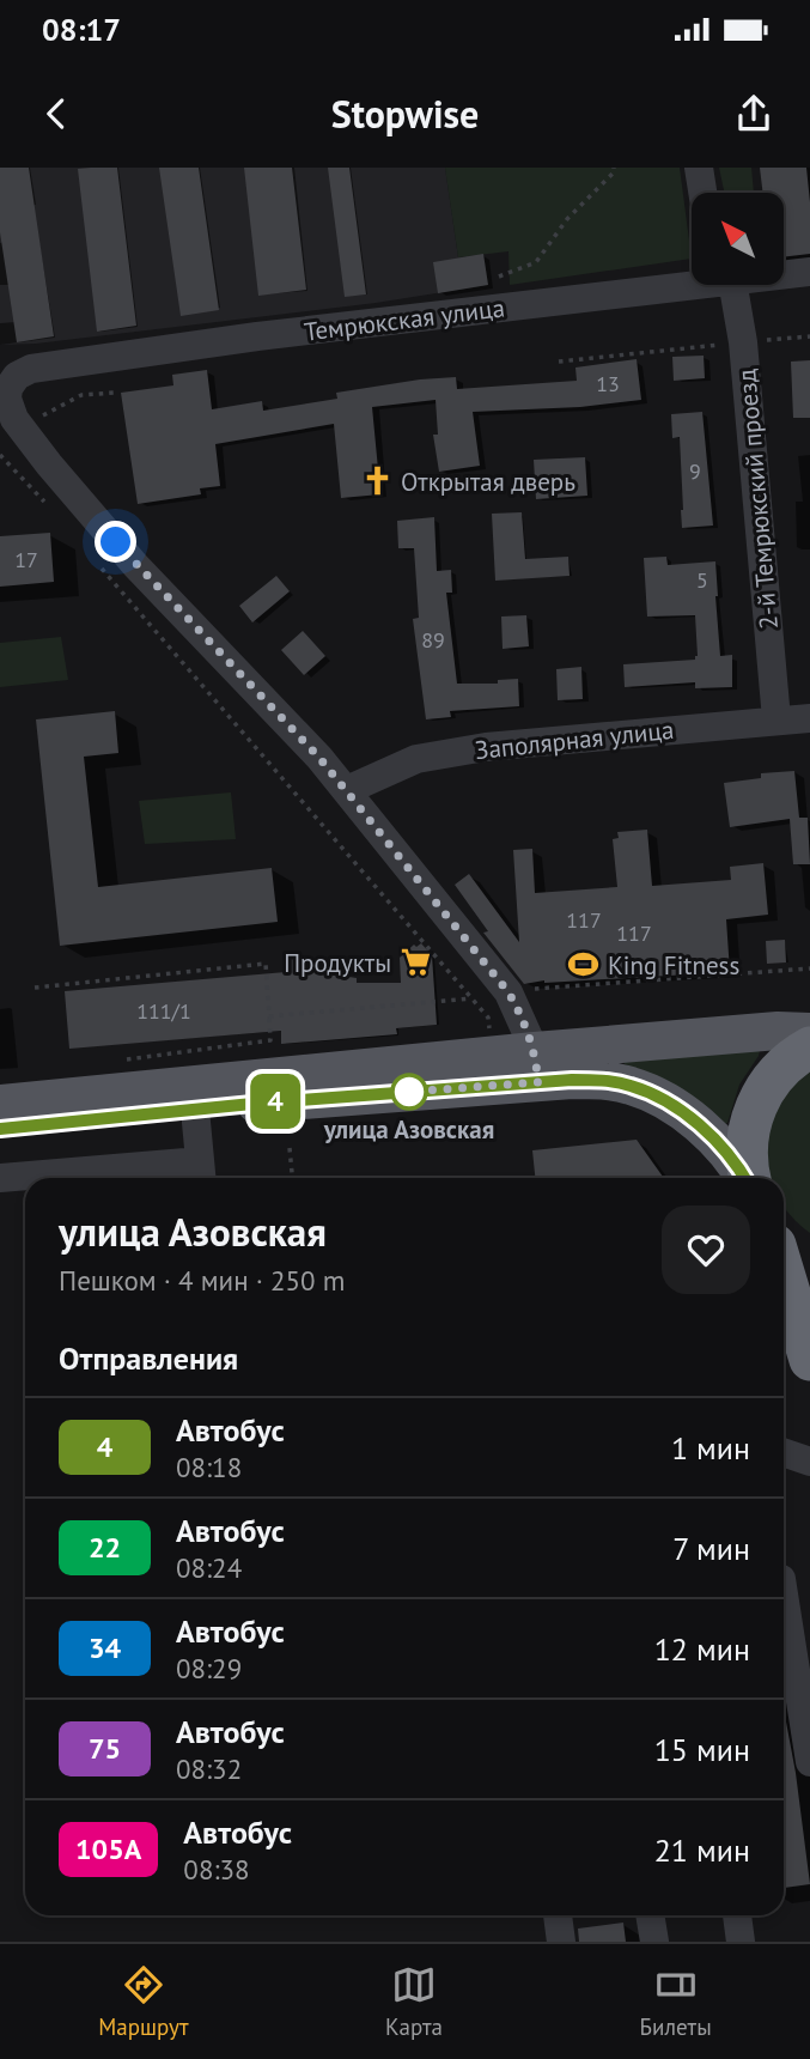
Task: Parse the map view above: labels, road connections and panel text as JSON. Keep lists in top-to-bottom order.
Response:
{
  "streets": {
    "street": ["Темрюкская улица", "2-й Темрюкский проезд", "Заполярная улица"]
  },
  "crossings": [
    ["2-й Темрюкский проезд", "Заполярная улица"]
  ],
  "places": {
    "church": ["Открытая дверь"],
    "supermarket": ["Продукты"],
    "sports": ["King Fitness"],
    "other": ["улица Азовская"]
  },
  "lines": ["bus line 4"],
  "house_numbers": [
    "13",
    "9",
    "17",
    "5",
    "89",
    "117",
    "117",
    "111/1"
  ],
  "north": "top left",
  "page": {
    "status": "08:17",
    "header": "Stopwise",
    "on_map": "4",
    "heading": [
      ["улица Азовская", "Пешком · 4 мин · 250 m"],
      "Отправления"
    ],
    "list": [
      {
        "mark": "4",
        "name": "Автобус",
        "note": "08:18",
        "value": "1 мин"
      },
      {
        "mark": "22",
        "name": "Автобус",
        "note": "08:24",
        "value": "7 мин"
      },
      {
        "mark": "34",
        "name": "Автобус",
        "note": "08:29",
        "value": "12 мин"
      },
      {
        "mark": "75",
        "name": "Автобус",
        "note": "08:32",
        "value": "15 мин"
      },
      {
        "mark": "105А",
        "name": "Автобус",
        "note": "08:38",
        "value": "21 мин"
      }
    ],
    "tabs": ["Маршрут", "Карта", "Билеты"]
  }
}
